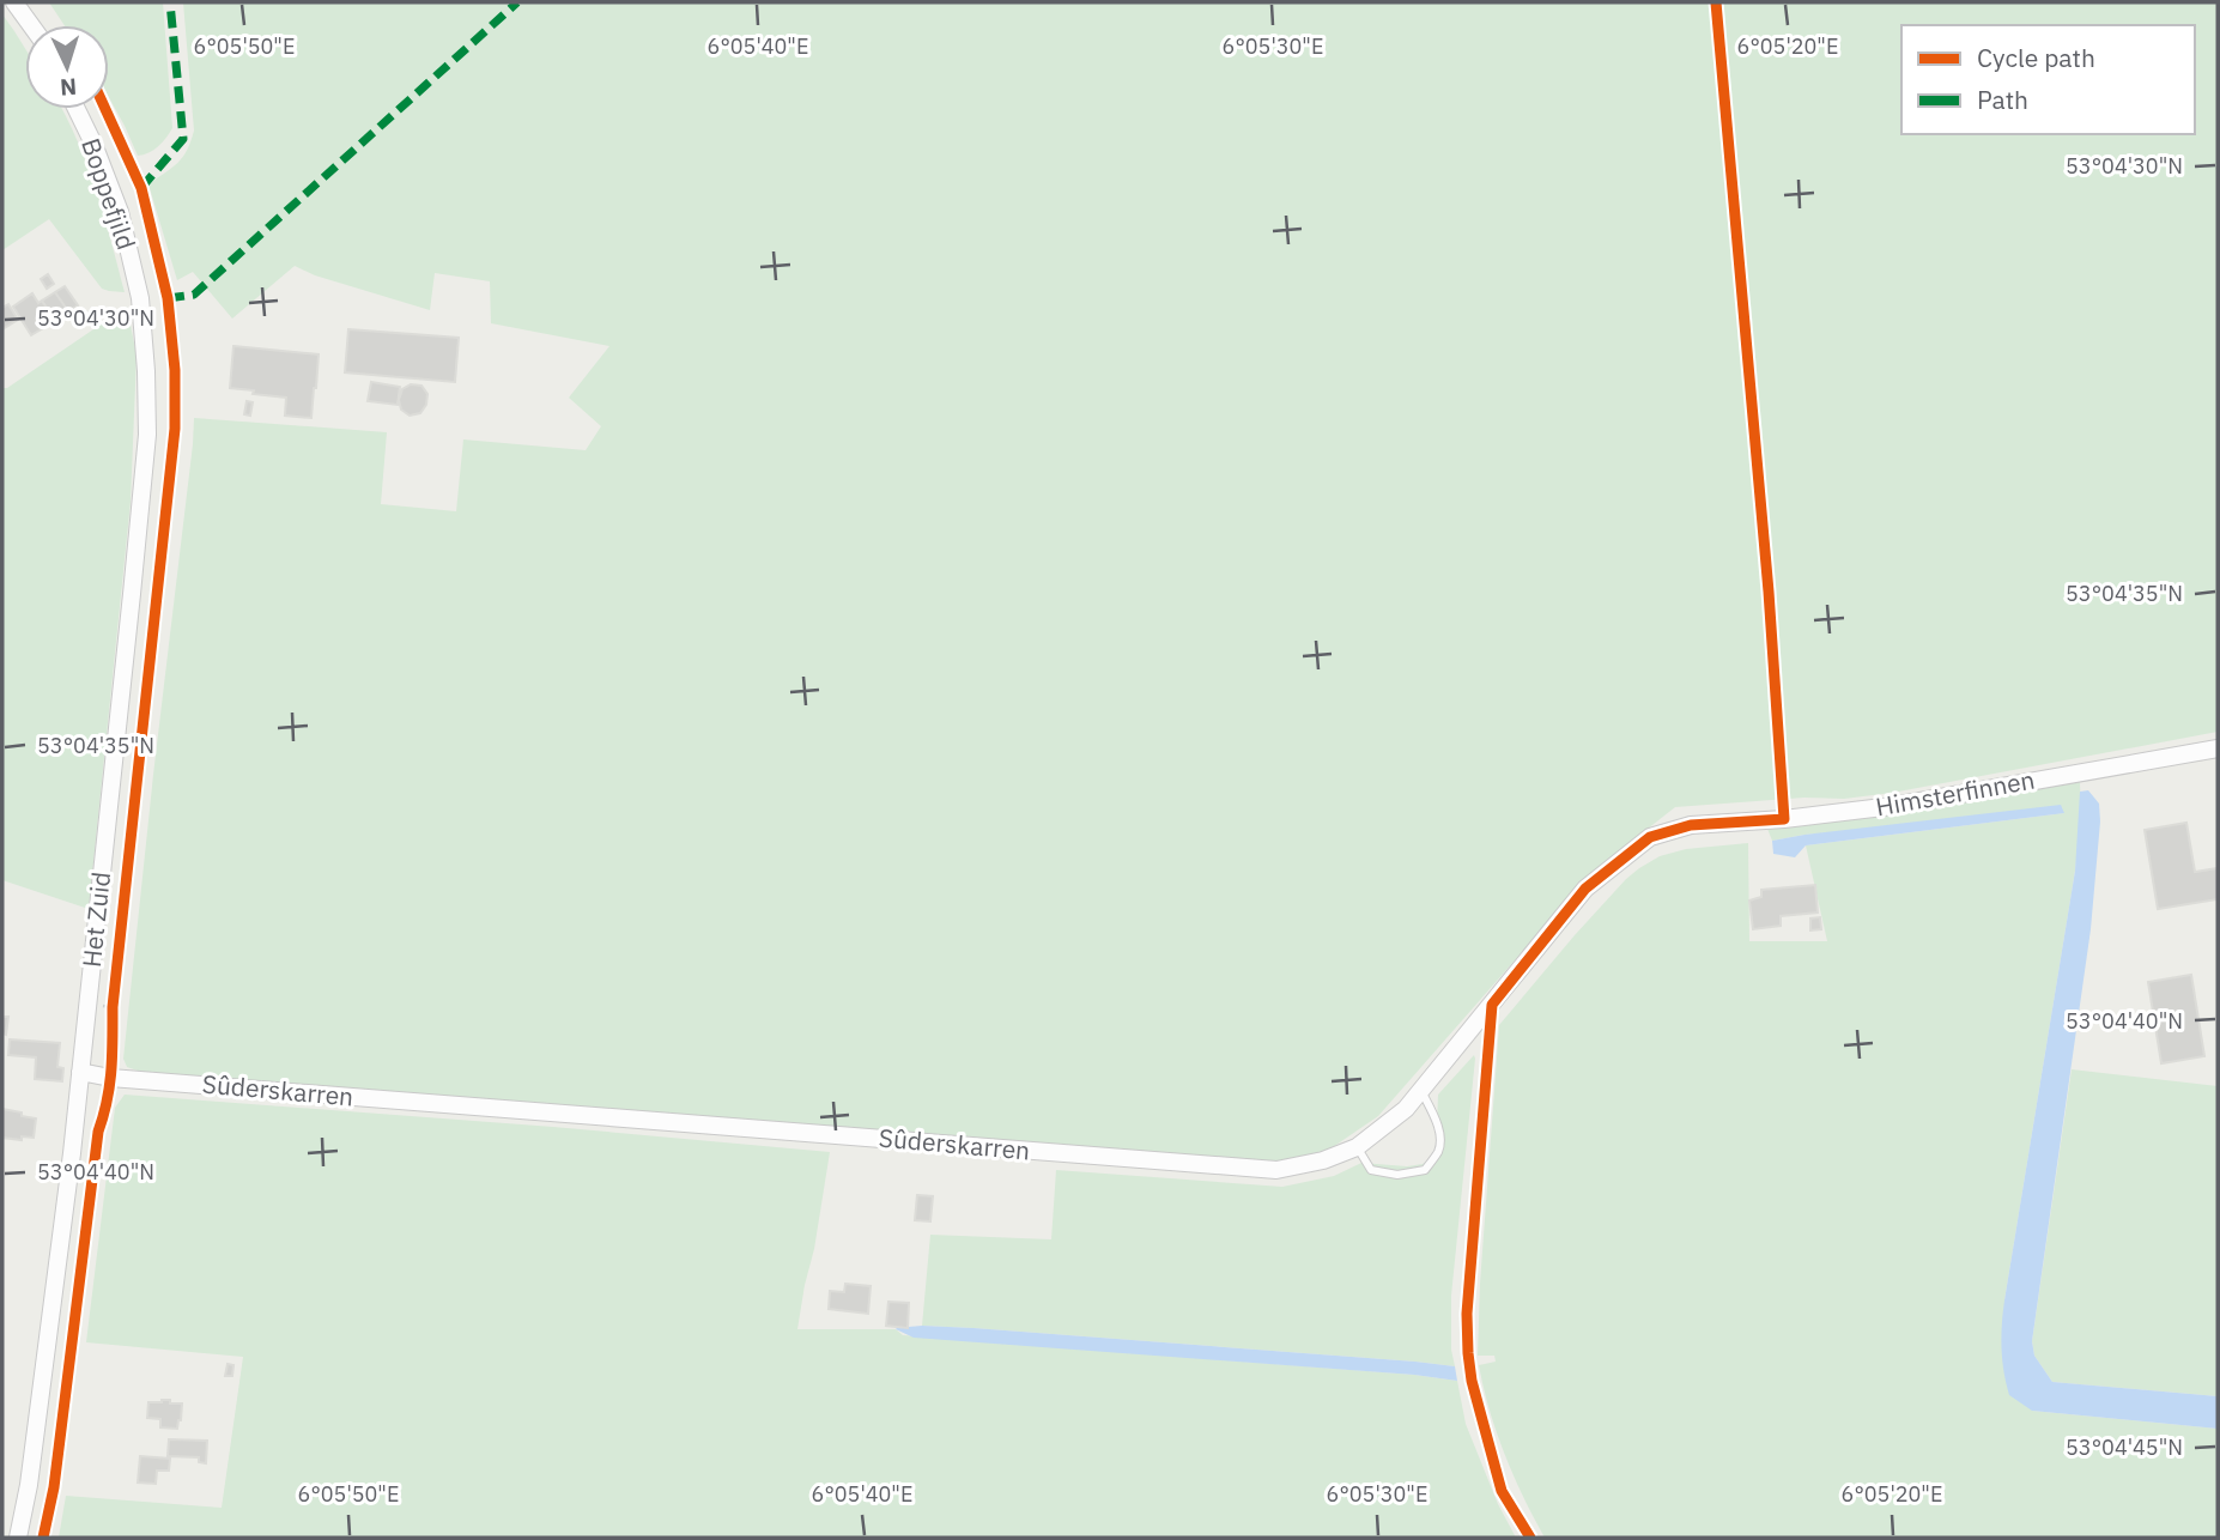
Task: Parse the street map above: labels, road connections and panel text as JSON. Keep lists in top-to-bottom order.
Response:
{
  "streets": {
    "street": [
      "Boppefjild",
      "Himsterfinnen",
      "Het Zuid",
      "Sûderskarren"
    ]
  },
  "crossings": [
    ["Boppefjild", "Het Zuid"],
    ["Himsterfinnen", "Sûderskarren"],
    ["Het Zuid", "Sûderskarren"]
  ],
  "legend": ["Cycle path", "Path"],
  "north": "bottom",
  "coordinates": [
    "6°05'50\"E",
    "6°05'40\"E",
    "6°05'30\"E",
    "6°05'20\"E",
    "53°04'30\"N",
    "53°04'35\"N",
    "53°04'40\"N",
    "53°04'45\"N"
  ]
}
